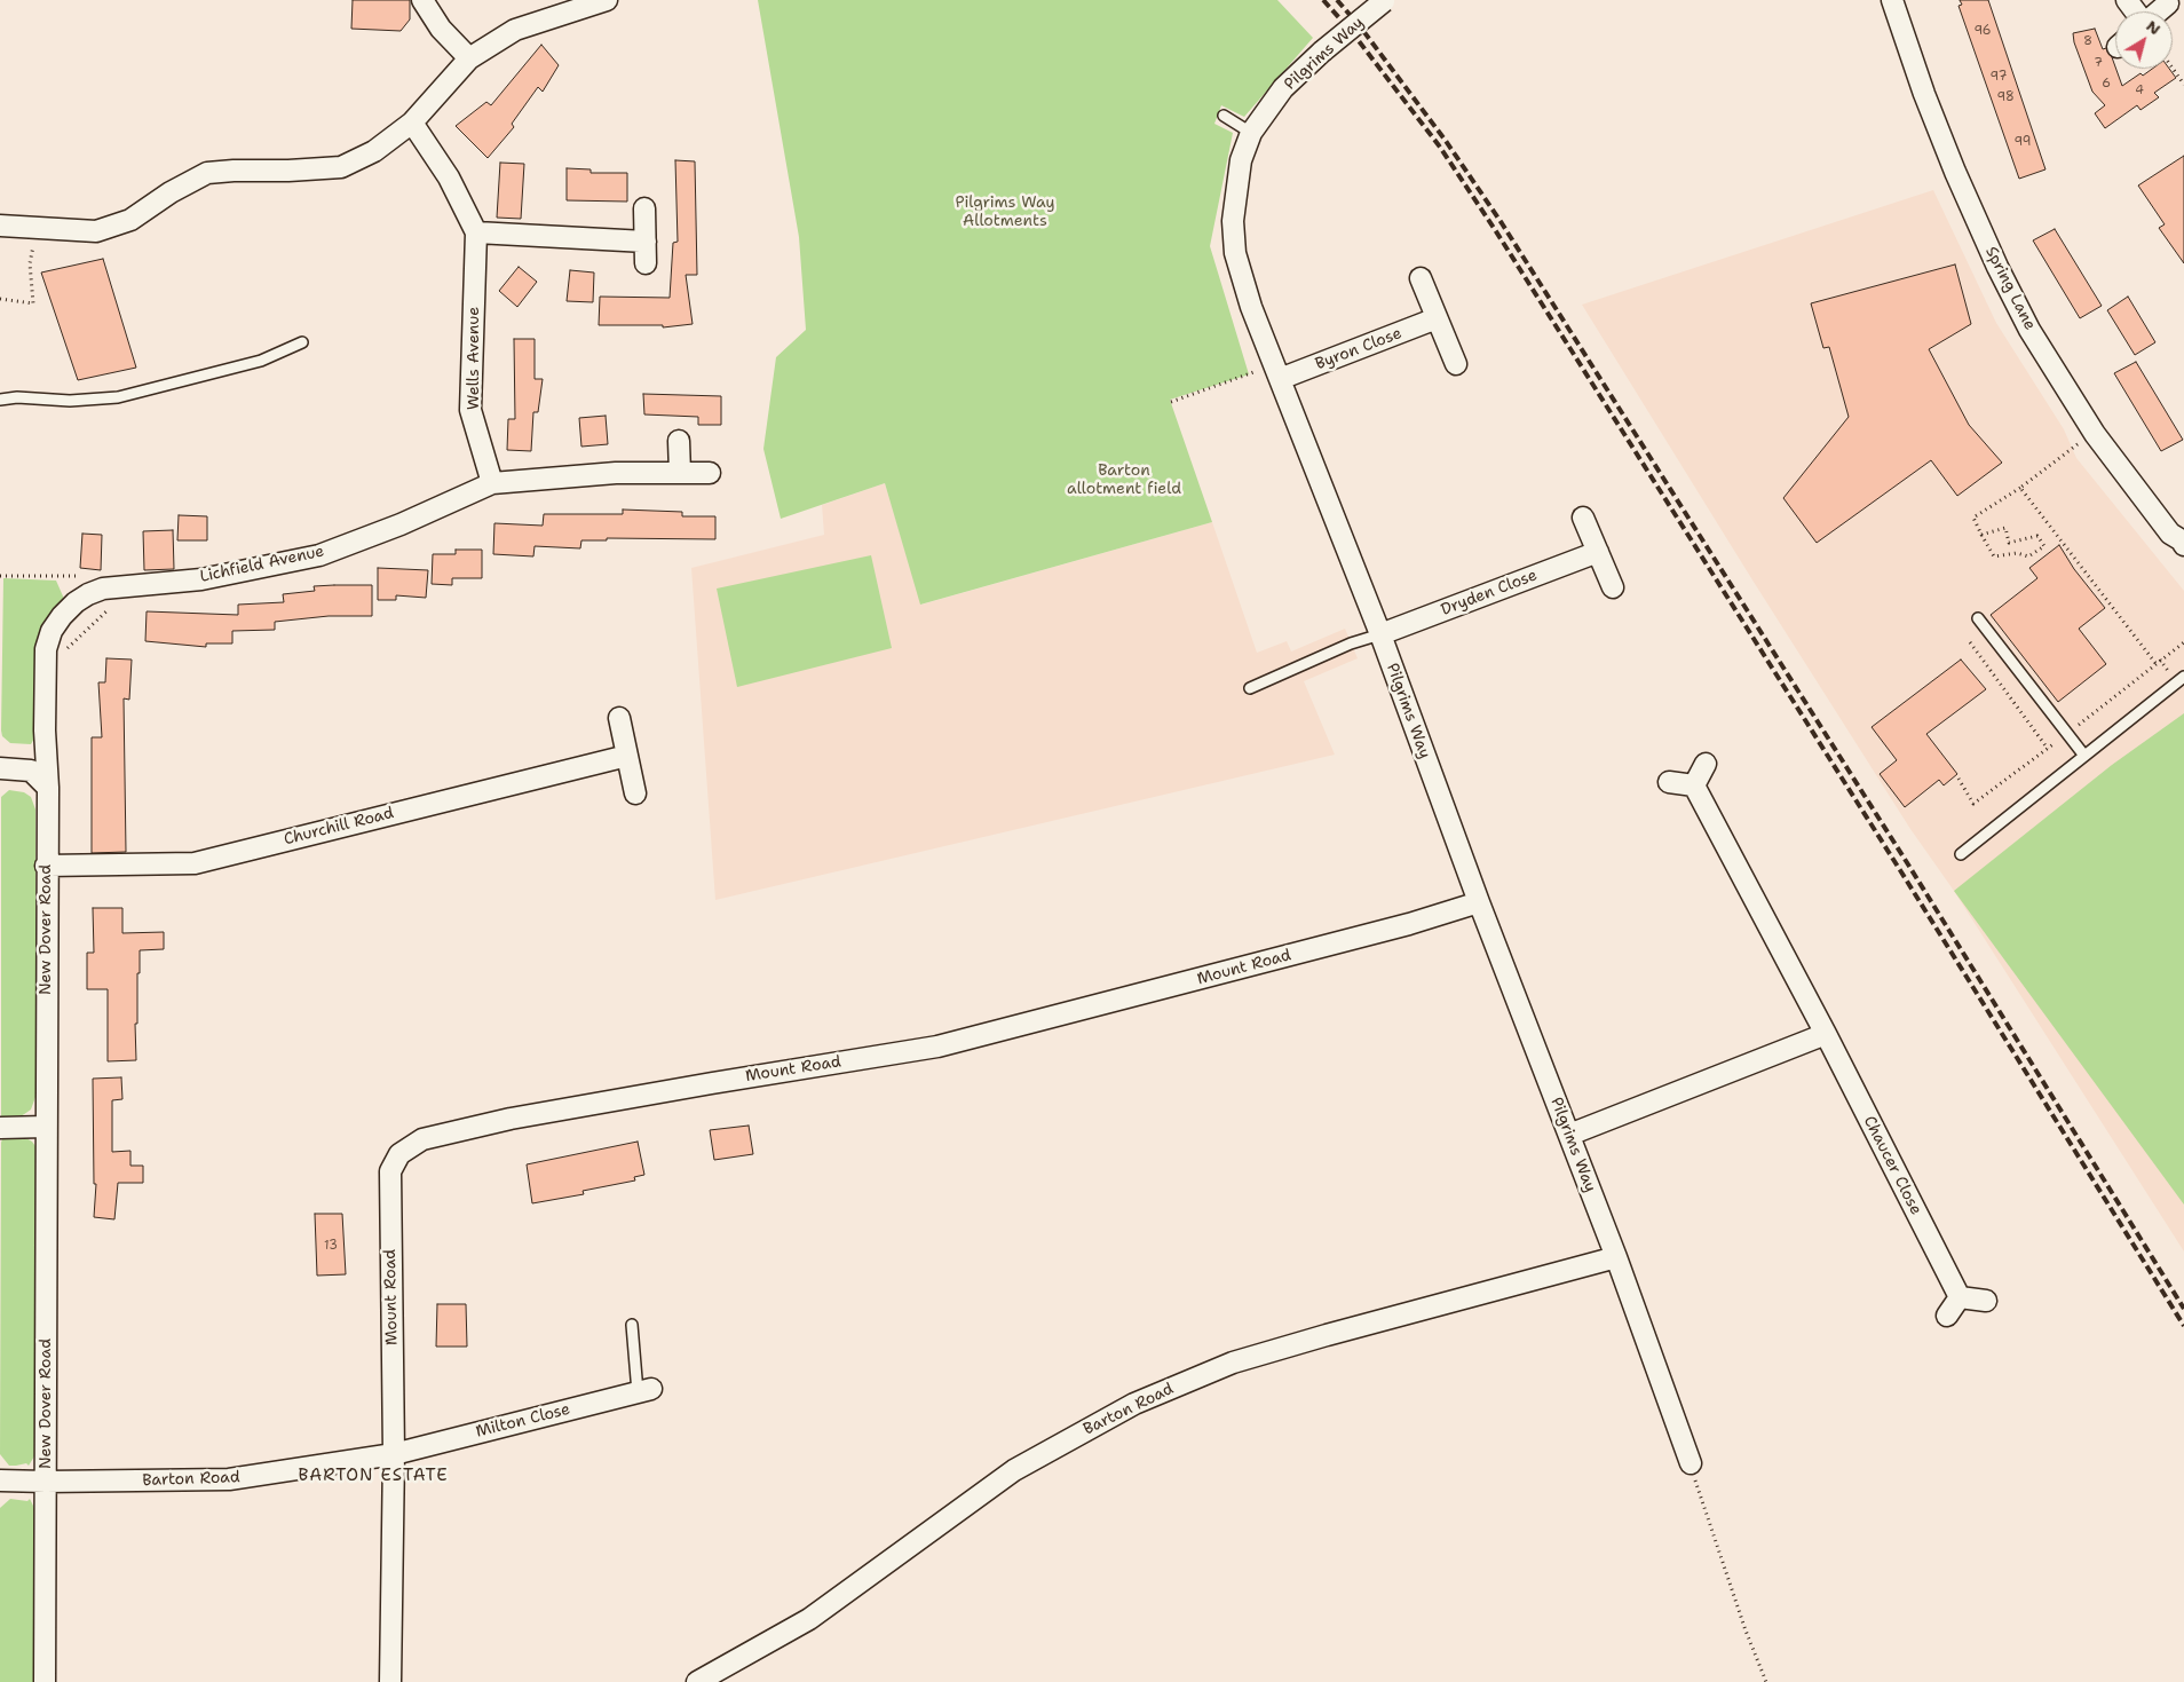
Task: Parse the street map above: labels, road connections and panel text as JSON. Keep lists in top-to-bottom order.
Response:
{
  "streets": {
    "street": [
      "Pilgrims Way",
      "Spring Lane",
      "Byron Close",
      "Wells Avenue",
      "Lichfield Avenue",
      "Dryden Close",
      "Churchill Road",
      "New Dover Road",
      "Mount Road",
      "Chaucer Close",
      "Barton Road",
      "Milton Close"
    ]
  },
  "crossings": [
    ["Pilgrims Way", "Byron Close"],
    ["Pilgrims Way", "Dryden Close"],
    ["Pilgrims Way", "Mount Road"],
    ["Pilgrims Way", "Barton Road"],
    ["Wells Avenue", "Lichfield Avenue"],
    ["Lichfield Avenue", "New Dover Road"],
    ["Churchill Road", "New Dover Road"],
    ["New Dover Road", "Barton Road"],
    ["Mount Road", "Barton Road"],
    ["Mount Road", "Milton Close"],
    ["Barton Road", "Milton Close"]
  ],
  "districts": ["BARTON ESTATE"],
  "parks": ["Pilgrims Way Allotments", "Barton allotment field"],
  "house_numbers": [
    "96",
    "8",
    "7",
    "97",
    "6",
    "4",
    "98",
    "99",
    "13"
  ],
  "north": "top right"
}
